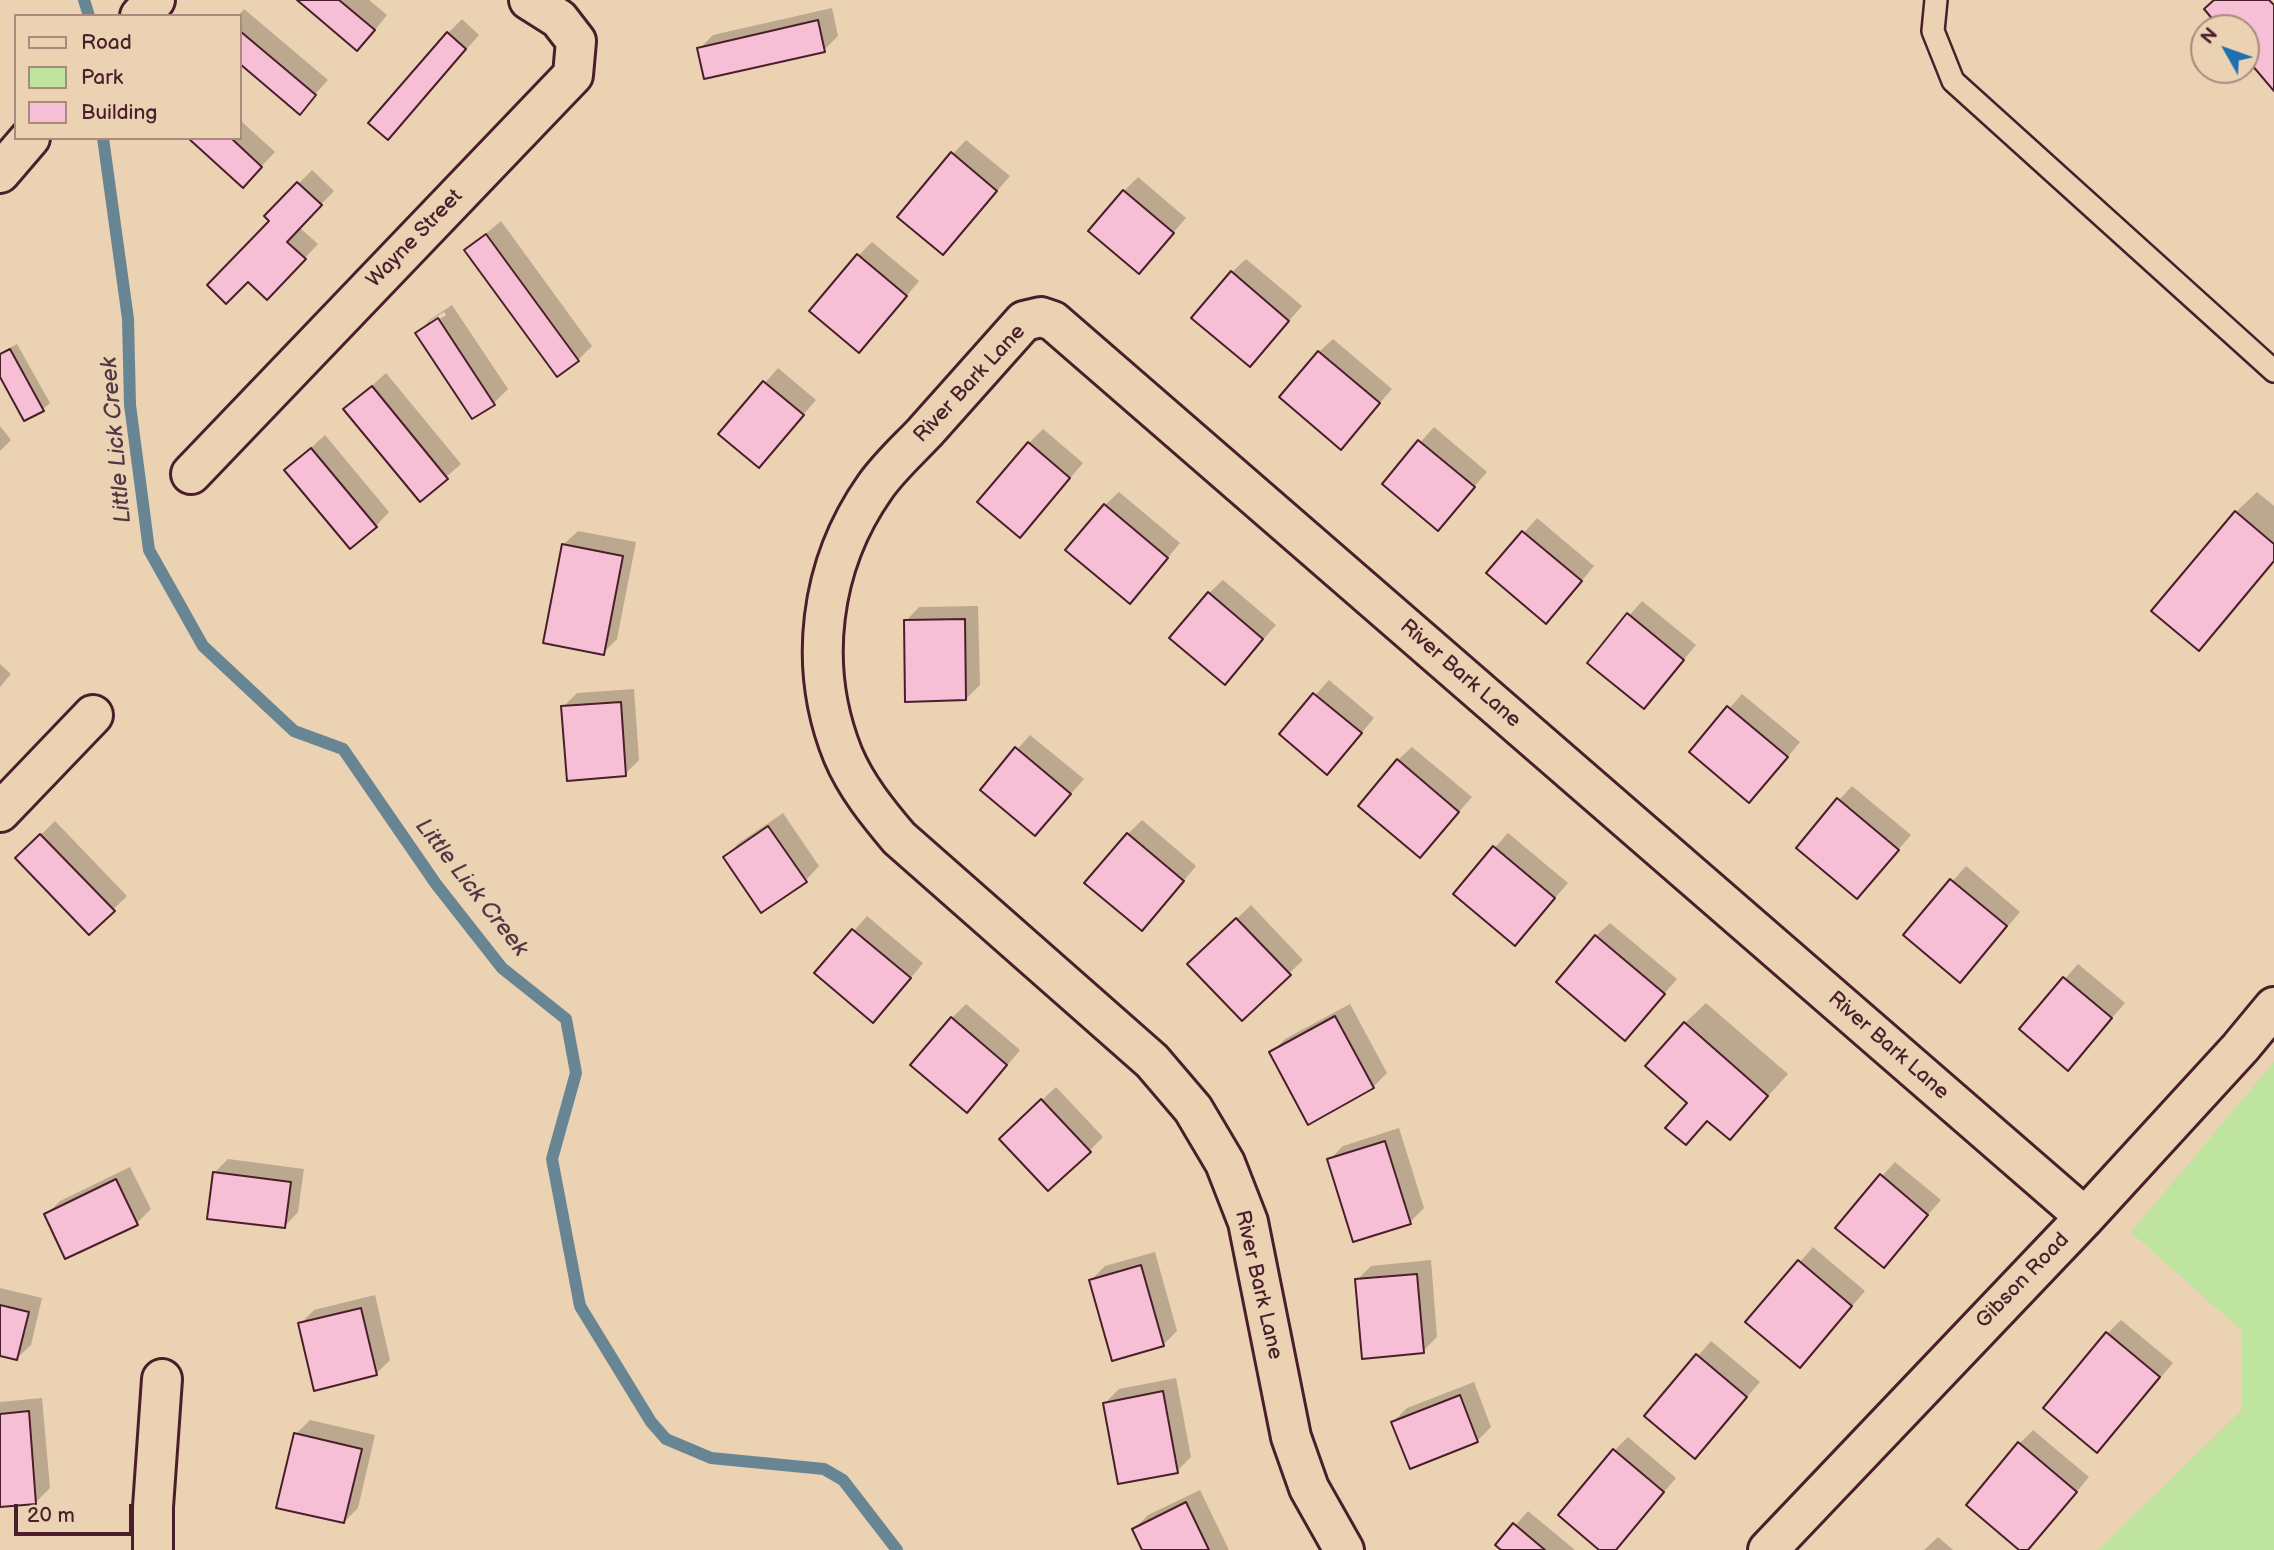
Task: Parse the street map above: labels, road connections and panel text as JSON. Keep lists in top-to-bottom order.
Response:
{
  "streets": {
    "street": ["Wayne Street", "River Bark Lane", "Gibson Road"]
  },
  "crossings": [
    ["River Bark Lane", "Gibson Road"]
  ],
  "water": ["Little Lick Creek"],
  "legend": ["Road", "Park", "Building"],
  "scale_bar": "20 m",
  "north": "top left"
}
